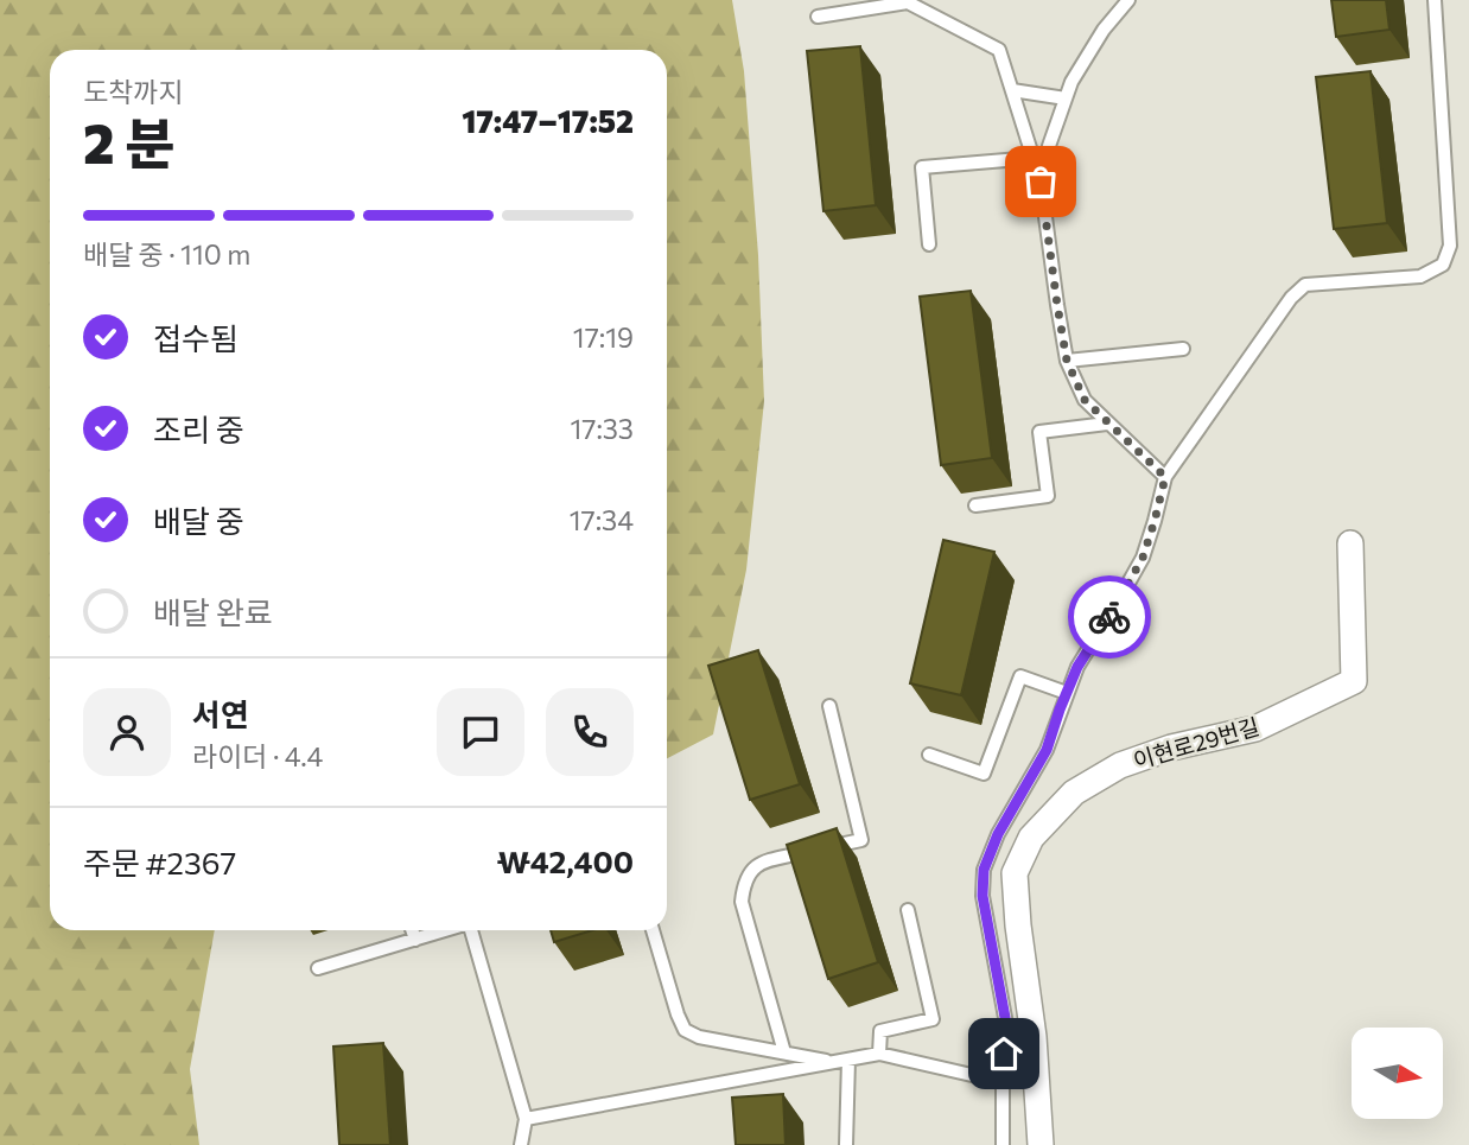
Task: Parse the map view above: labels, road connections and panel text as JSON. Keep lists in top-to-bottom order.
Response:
{
  "streets": {
    "street": ["이현로29번길"]
  },
  "north": "right",
  "page": {
    "heading": ["2 분", "도착까지", "17:47–17:52"],
    "panel": [
      "서연",
      "라이더 · 4.4",
      "주문 #2367",
      "₩42,400"
    ],
    "bar": "배달 중 · 110 m",
    "list": [
      ["접수됨", "17:19"],
      ["조리 중", "17:33"],
      ["배달 중", "17:34"],
      "배달 완료"
    ]
  }
}
